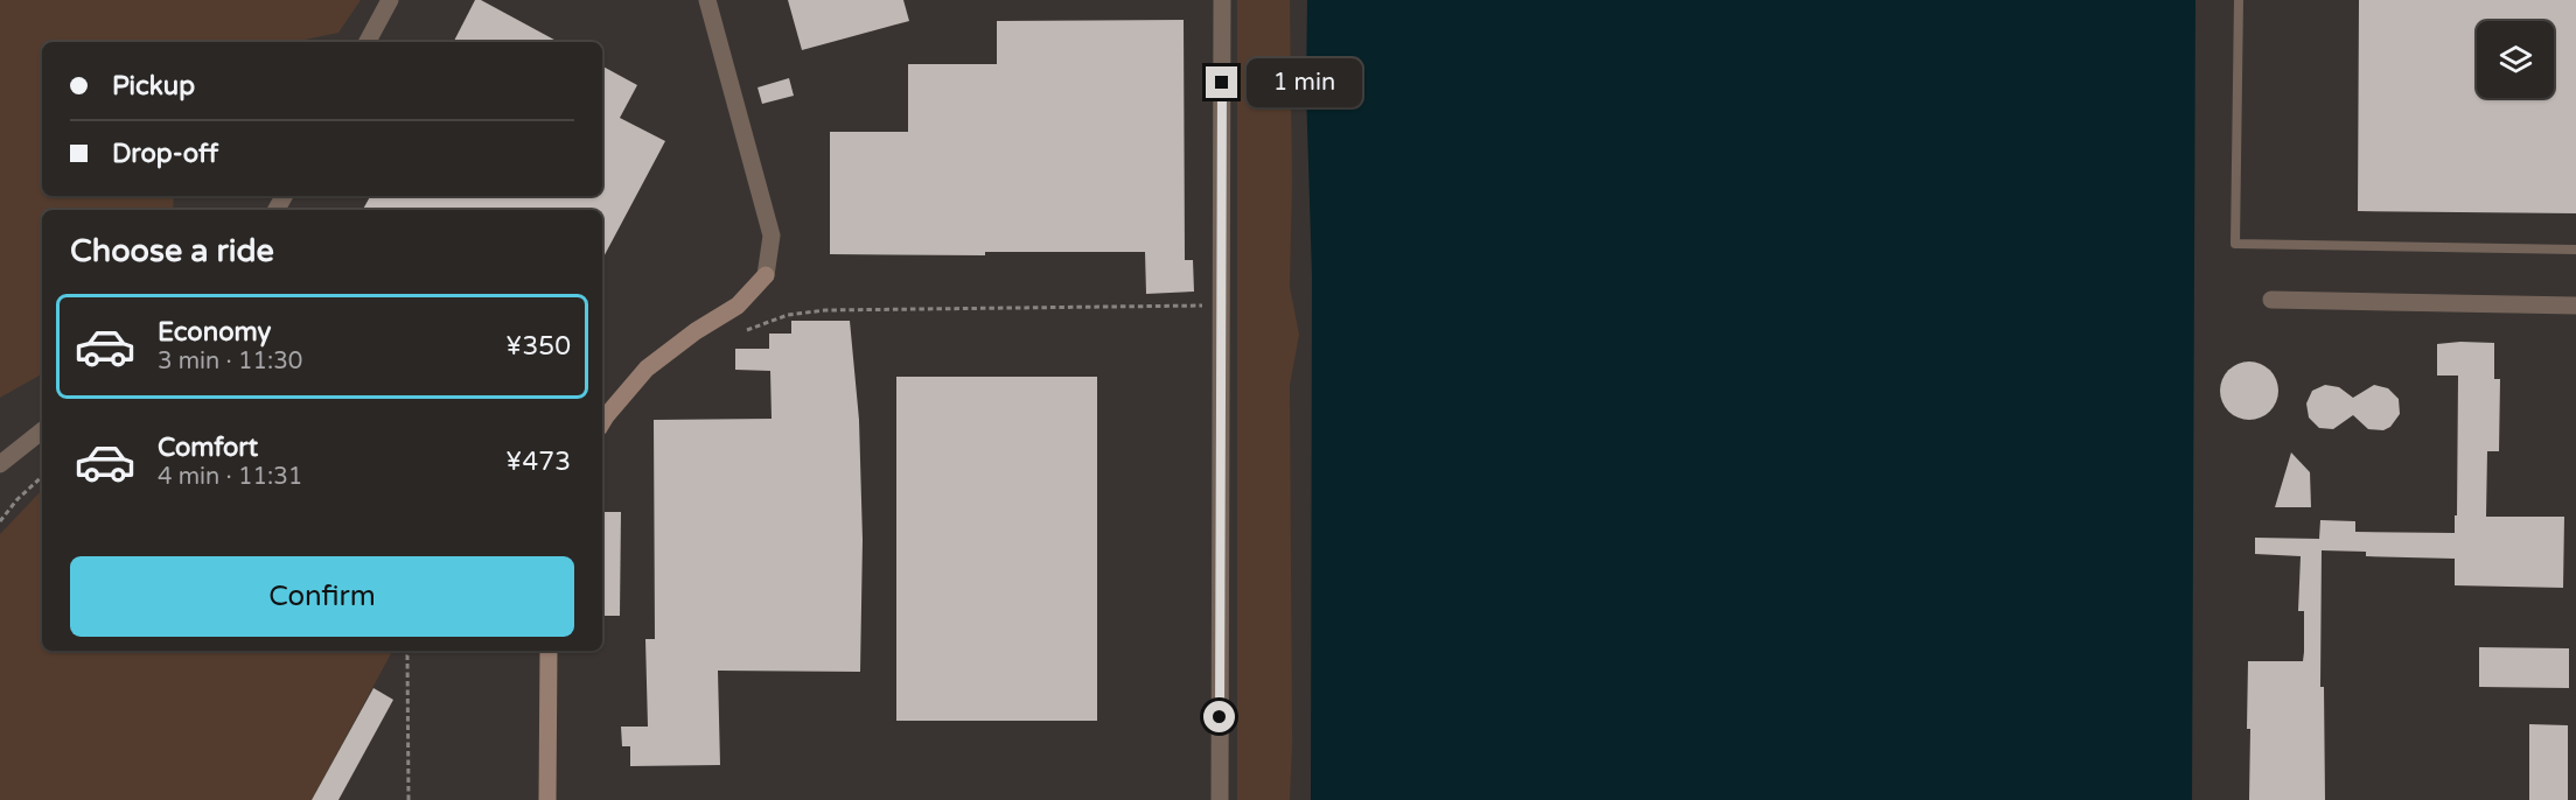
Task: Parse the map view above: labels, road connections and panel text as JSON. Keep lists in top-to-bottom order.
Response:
{
  "page": {
    "banner": ["Pickup", "Drop-off"],
    "bubble": "1 min",
    "heading": "Choose a ride",
    "list": [
      {
        "name": "Economy",
        "note": "3 min · 11:30",
        "value": "¥350"
      },
      {
        "name": "Comfort",
        "note": "4 min · 11:31",
        "value": "¥473"
      }
    ],
    "buttons": "Confirm"
  }
}
